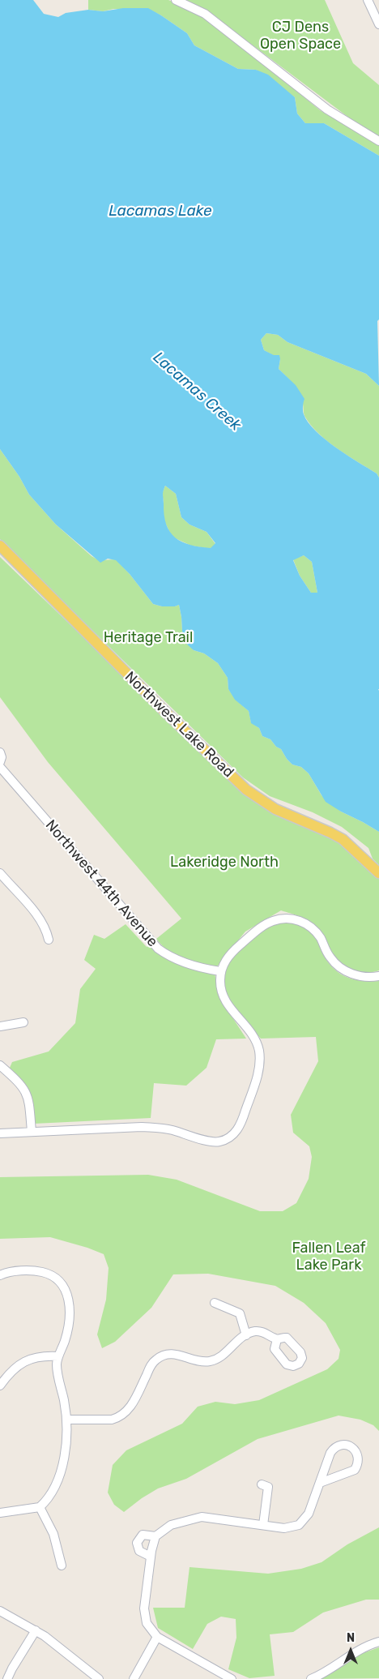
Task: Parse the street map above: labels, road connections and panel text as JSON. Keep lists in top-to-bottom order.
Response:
{
  "streets": {
    "main road": ["Northwest Lake Road"],
    "street": ["Northwest 44th Avenue"]
  },
  "water": ["Lacamas Lake", "Lacamas Creek"],
  "parks": [
    "CJ Dens Open Space",
    "Heritage Trail",
    "Lakeridge North",
    "Fallen Leaf Lake Park"
  ],
  "north": "top"
}
